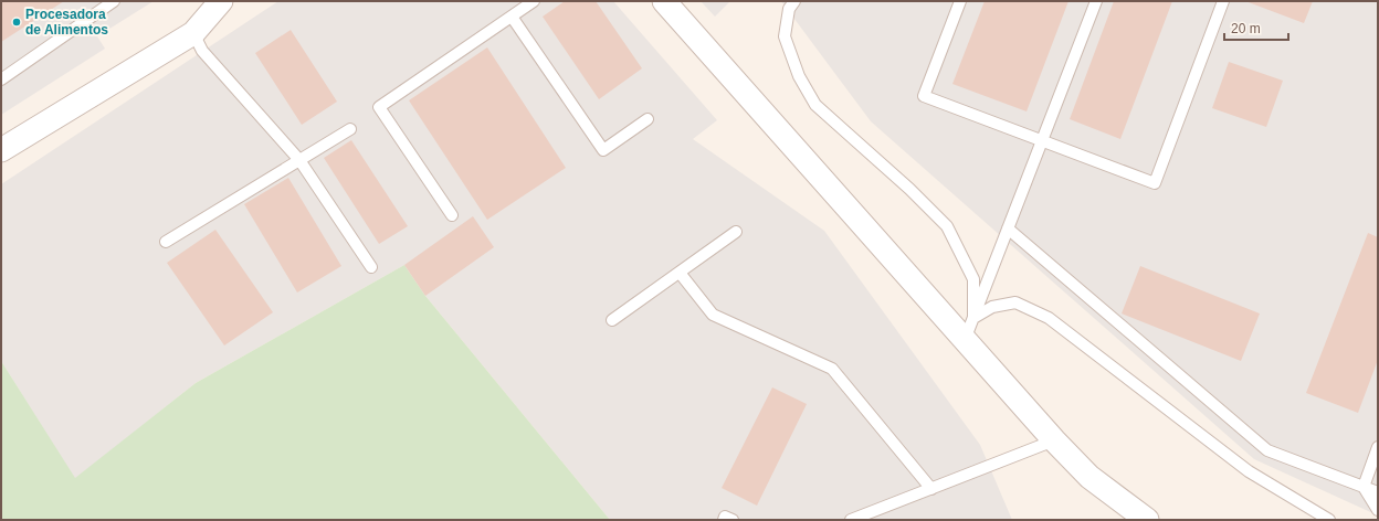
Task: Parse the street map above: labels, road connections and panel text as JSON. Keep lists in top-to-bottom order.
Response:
{
  "places": ["Procesadora de Alimentos"],
  "scale_bar": "20 m"
}
